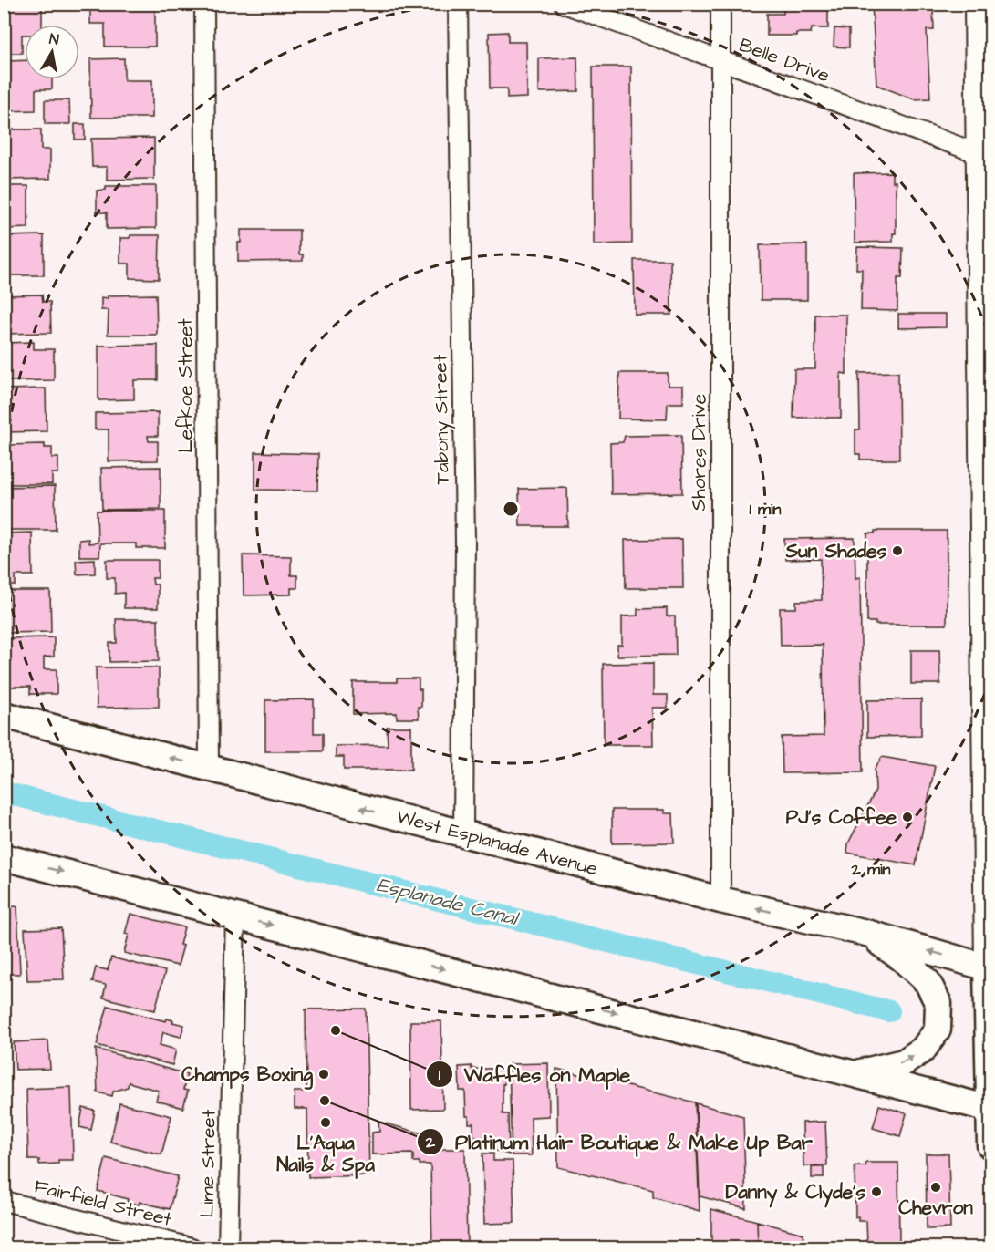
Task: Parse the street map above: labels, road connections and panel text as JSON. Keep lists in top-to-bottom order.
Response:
{
  "streets": {
    "main road": ["West Esplanade Avenue"],
    "street": [
      "Belle Drive",
      "Lefkoe Street",
      "Tabony Street",
      "Shores Drive",
      "Lime Street",
      "Fairfield Street"
    ]
  },
  "crossings": [
    ["Belle Drive", "Shores Drive"],
    ["Lefkoe Street", "West Esplanade Avenue"],
    ["Tabony Street", "West Esplanade Avenue"],
    ["Shores Drive", "West Esplanade Avenue"]
  ],
  "water": ["Esplanade Canal"],
  "places": [
    "Sun Shades",
    "PJ's Coffee",
    "Waffles on Maple",
    "Champs Boxing",
    "Platinum Hair Boutique & Make Up Bar",
    "L'Aqua Nails & Spa",
    "Chevron",
    "Danny & Clyde's"
  ],
  "north": "top",
  "rings": ["1 min", "2 min"]
}
